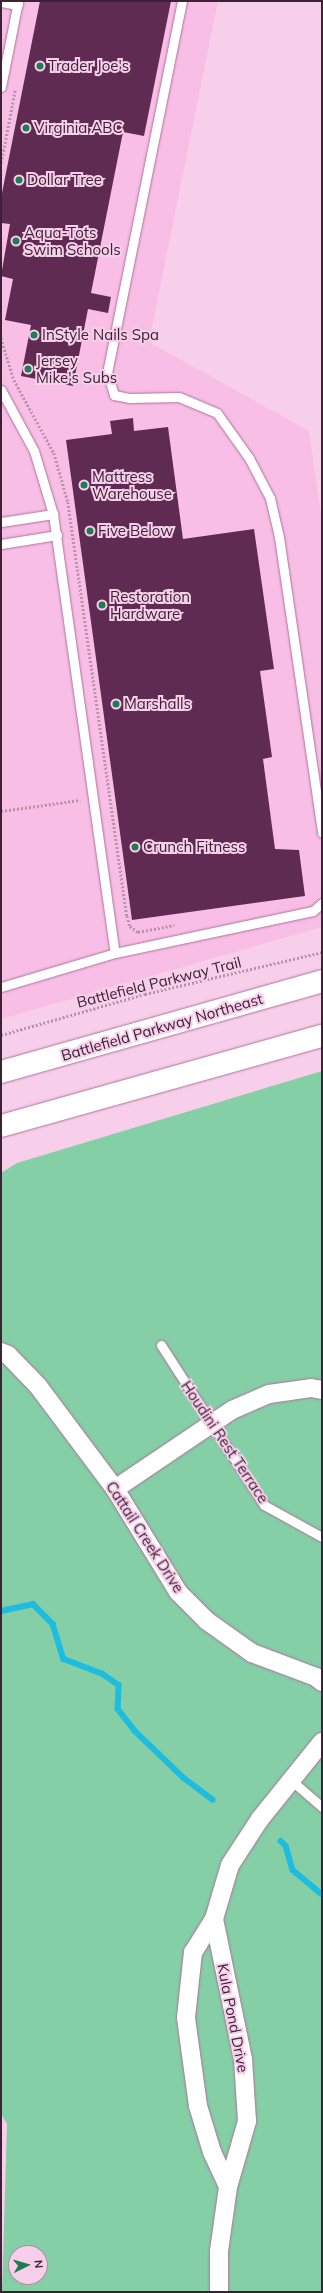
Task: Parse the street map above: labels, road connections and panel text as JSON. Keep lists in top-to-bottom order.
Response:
{
  "streets": {
    "main road": ["Battlefield Parkway Northeast"],
    "street": ["Cattail Creek Drive", "Kula Pond Drive"],
    "lane": ["Houdini Rest Terrace"],
    "path": ["Battlefield Parkway Trail"]
  },
  "places": [
    "Trader Joe's",
    "Virginia ABC",
    "Dollar Tree",
    "Aqua-Tots Swim Schools",
    "InStyle Nails Spa",
    "Jersey Mike's Subs",
    "Mattress Warehouse",
    "Five Below",
    "Restoration Hardware",
    "Marshalls",
    "Crunch Fitness"
  ],
  "north": "right"
}
